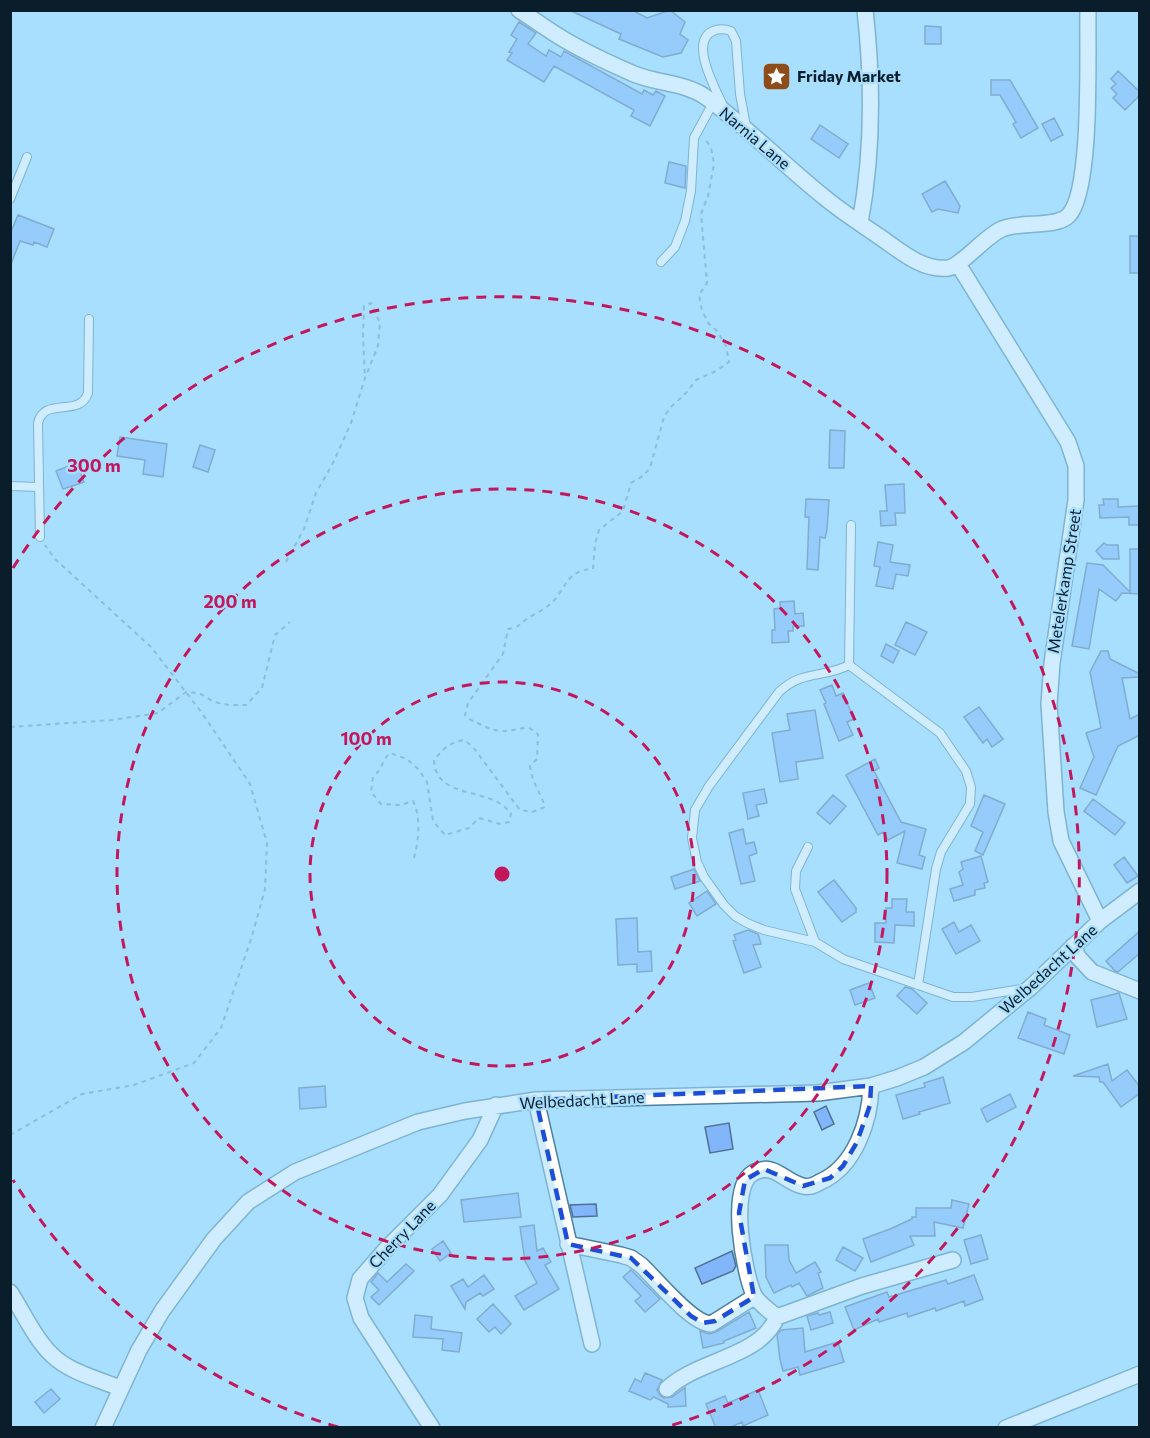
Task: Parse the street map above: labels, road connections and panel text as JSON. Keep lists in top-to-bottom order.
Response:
{
  "streets": {
    "street": [
      "Narnia Lane",
      "Metelerkamp Street",
      "Welbedacht Lane",
      "Cherry Lane"
    ]
  },
  "crossings": [
    ["Narnia Lane", "Metelerkamp Street"],
    ["Metelerkamp Street", "Welbedacht Lane"],
    ["Welbedacht Lane", "Cherry Lane"]
  ],
  "places": {
    "place": ["Friday Market"]
  },
  "rings": ["300 m", "200 m", "100 m"]
}
